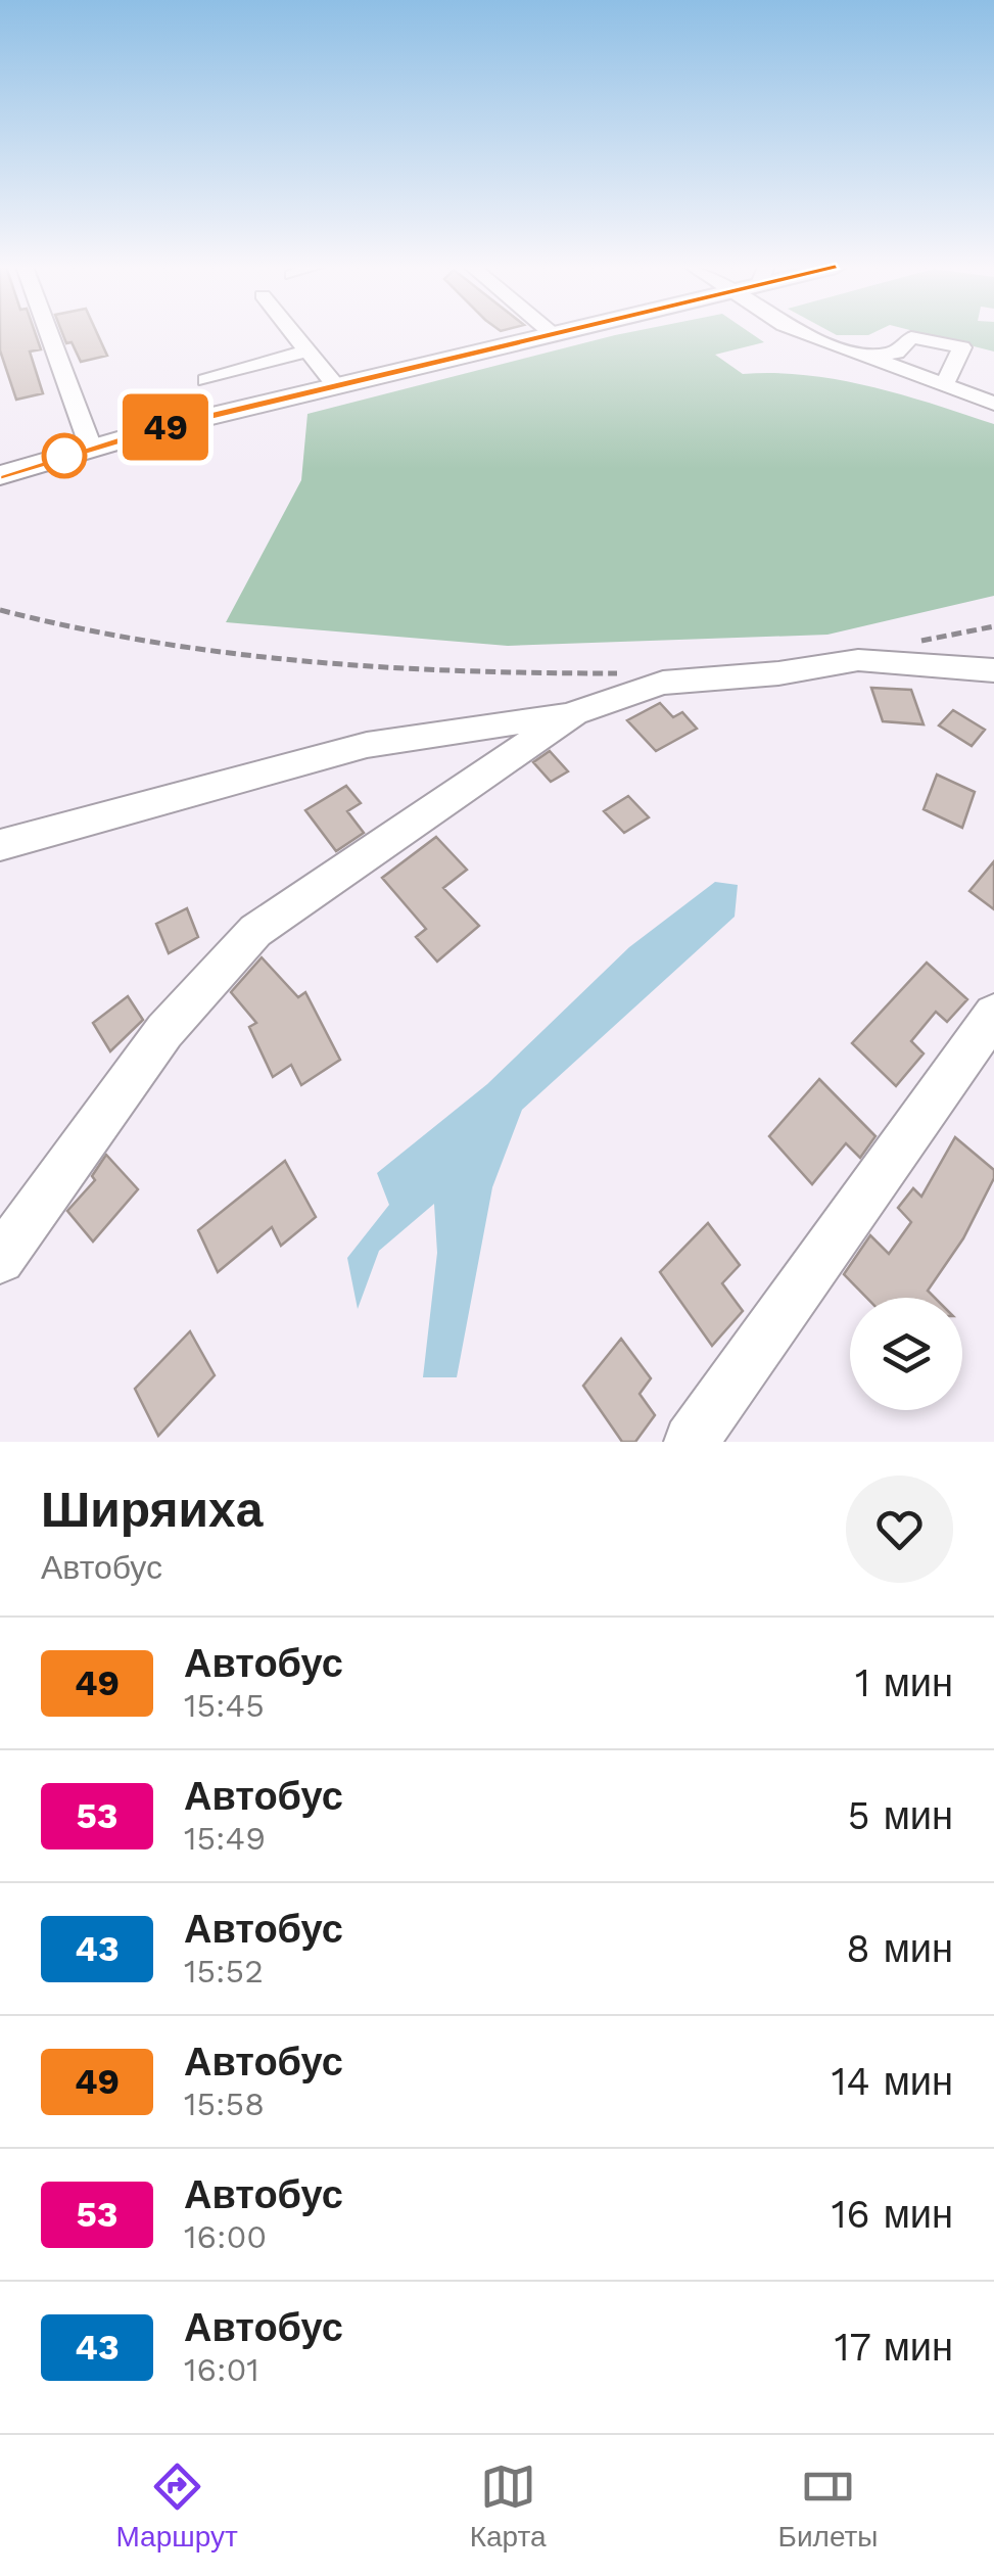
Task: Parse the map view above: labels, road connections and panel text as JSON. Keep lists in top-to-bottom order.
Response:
{
  "lines": ["bus line 49"],
  "page": {
    "on_map": "49",
    "heading": ["Ширяиха", "Автобус"],
    "list": [
      {
        "mark": "49",
        "name": "Автобус",
        "note": "15:45",
        "value": "1 мин"
      },
      {
        "mark": "53",
        "name": "Автобус",
        "note": "15:49",
        "value": "5 мин"
      },
      {
        "mark": "43",
        "name": "Автобус",
        "note": "15:52",
        "value": "8 мин"
      },
      {
        "mark": "49",
        "name": "Автобус",
        "note": "15:58",
        "value": "14 мин"
      },
      {
        "mark": "53",
        "name": "Автобус",
        "note": "16:00",
        "value": "16 мин"
      },
      {
        "mark": "43",
        "name": "Автобус",
        "note": "16:01",
        "value": "17 мин"
      }
    ],
    "tabs": ["Маршрут", "Карта", "Билеты"]
  }
}
